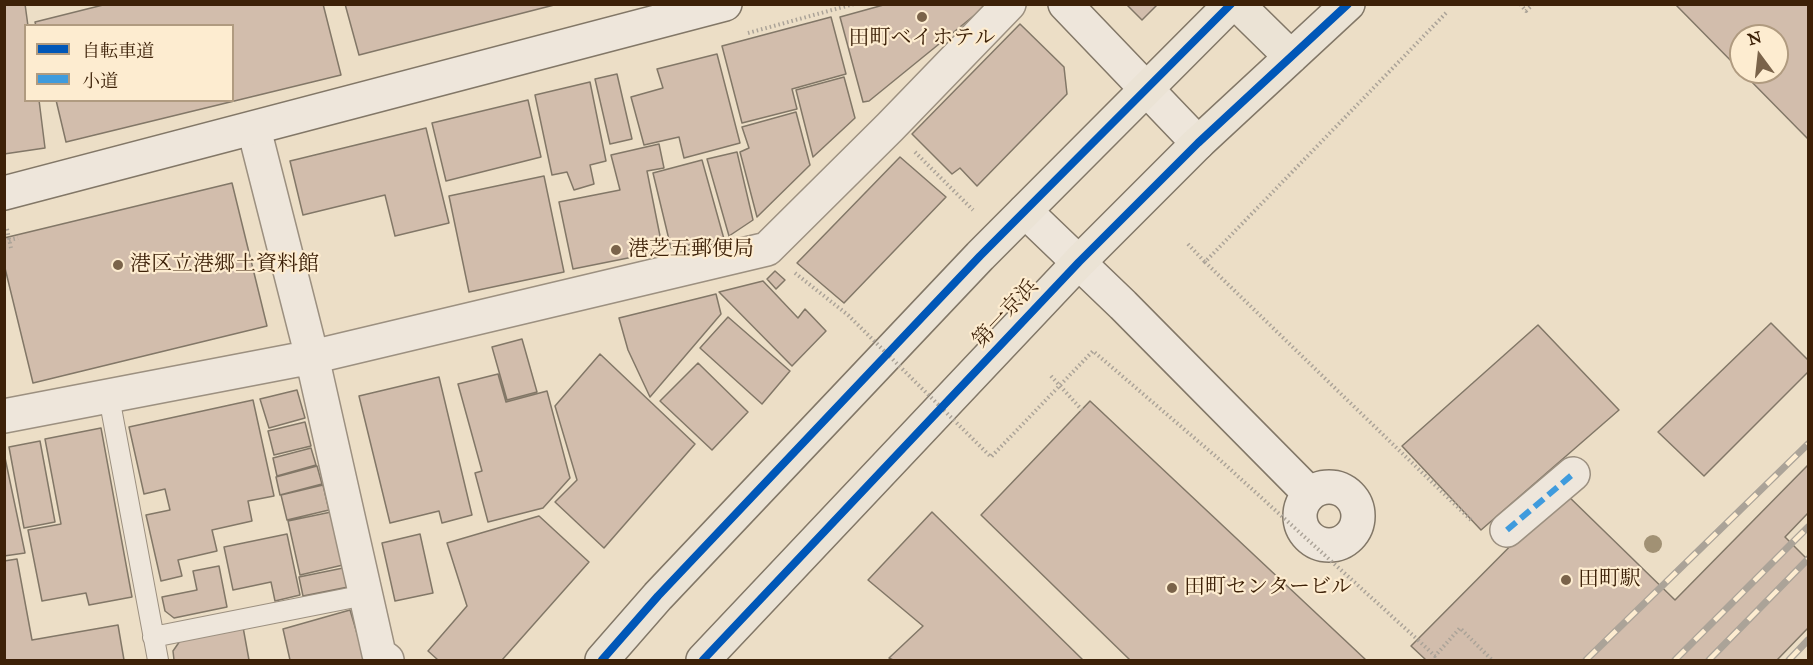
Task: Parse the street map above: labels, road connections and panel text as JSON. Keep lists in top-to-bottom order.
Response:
{
  "streets": {
    "highway": ["第一京浜"]
  },
  "places": [
    "田町ベイホテル",
    "港芝五郵便局",
    "港区立港郷土資料館",
    "田町駅",
    "田町センタービル"
  ],
  "legend": ["自転車道", "小道"],
  "north": "top"
}
